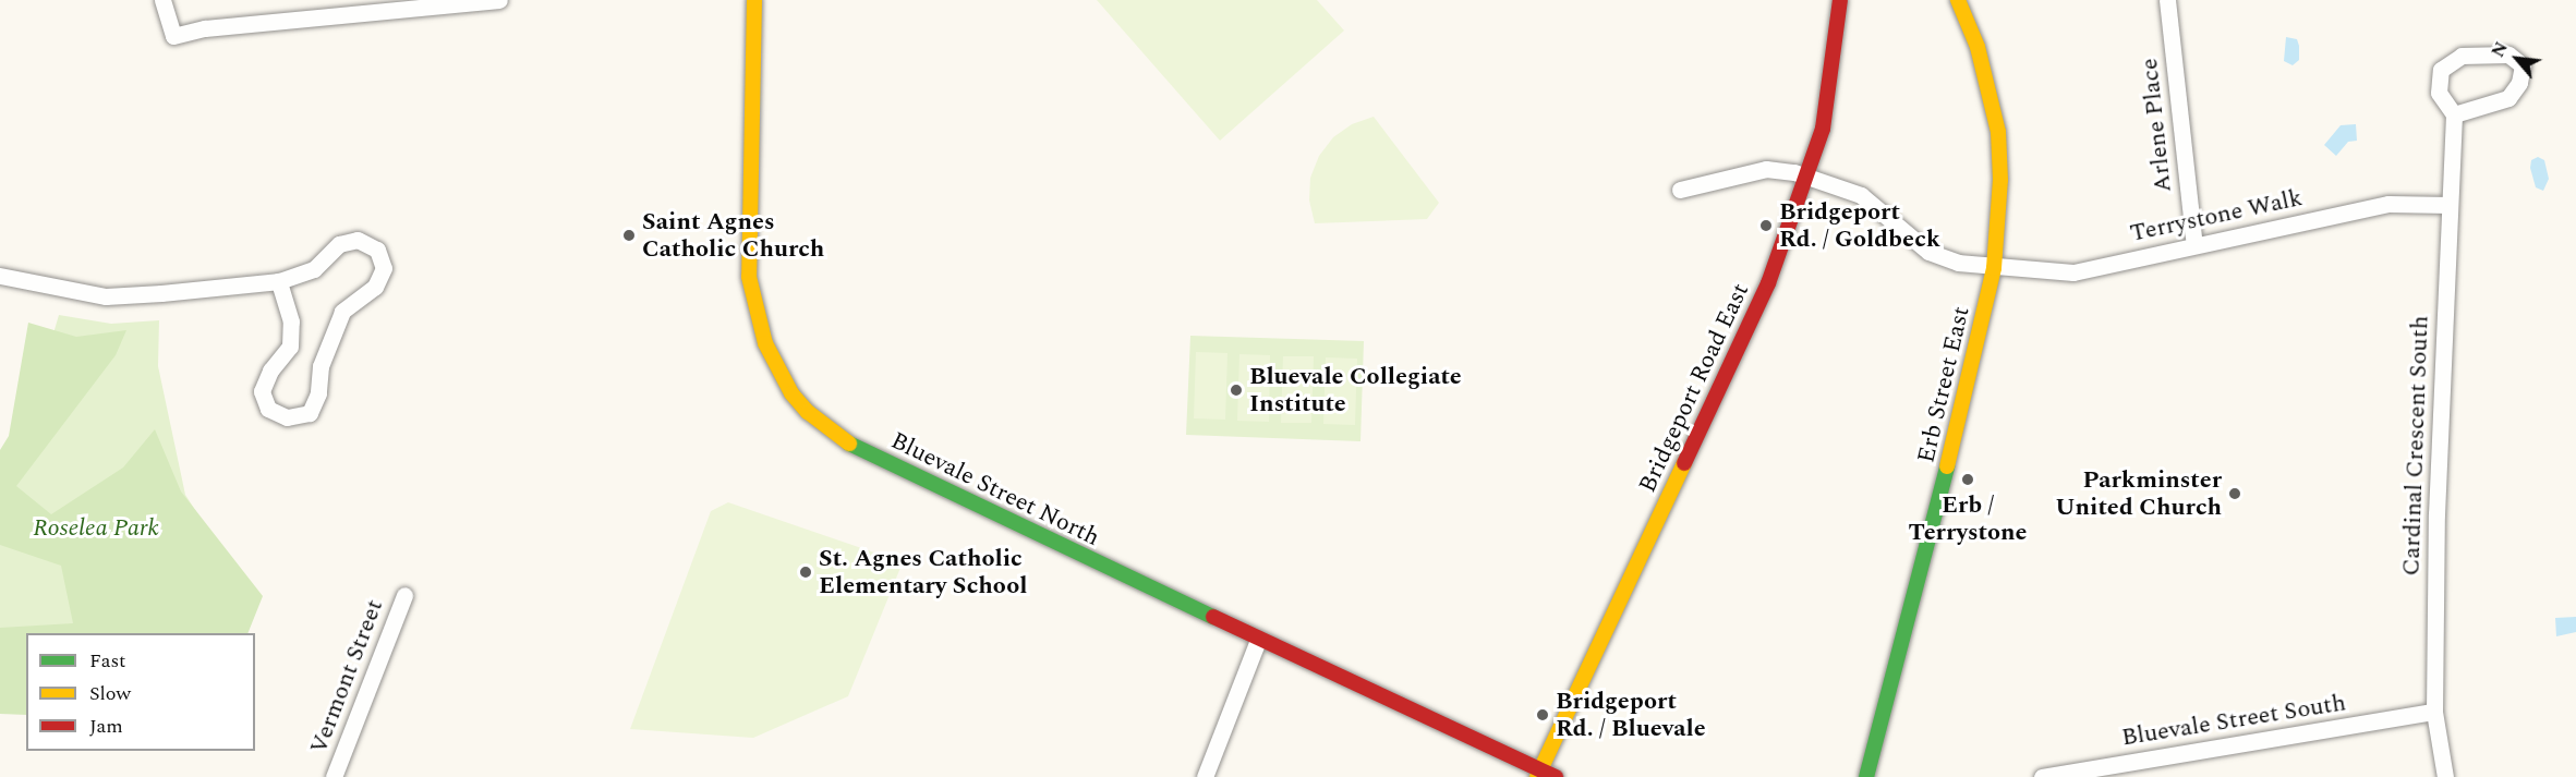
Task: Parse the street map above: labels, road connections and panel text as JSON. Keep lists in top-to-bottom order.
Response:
{
  "streets": {
    "main road": ["Erb Street East", "Bridgeport Road East", "Bluevale Street North"],
    "street": [
      "Arlene Place",
      "Terrystone Walk",
      "Cardinal Crescent South",
      "Vermont Street",
      "Bluevale Street South"
    ]
  },
  "crossings": [
    ["Arlene Place", "Terrystone Walk"],
    ["Terrystone Walk", "Erb Street East"],
    ["Terrystone Walk", "Bridgeport Road East"],
    ["Terrystone Walk", "Cardinal Crescent South"],
    ["Bridgeport Road East", "Bluevale Street North"],
    ["Cardinal Crescent South", "Bluevale Street South"]
  ],
  "parks": ["Roselea Park"],
  "places": [
    "Bridgeport Rd. / Goldbeck",
    "Saint Agnes Catholic Church",
    "Bluevale Collegiate Institute",
    "Erb / Terrystone",
    "Parkminster United Church",
    "St. Agnes Catholic Elementary School",
    "Bridgeport Rd. / Bluevale"
  ],
  "legend": ["Fast", "Slow", "Jam"],
  "north": "top left"
}
